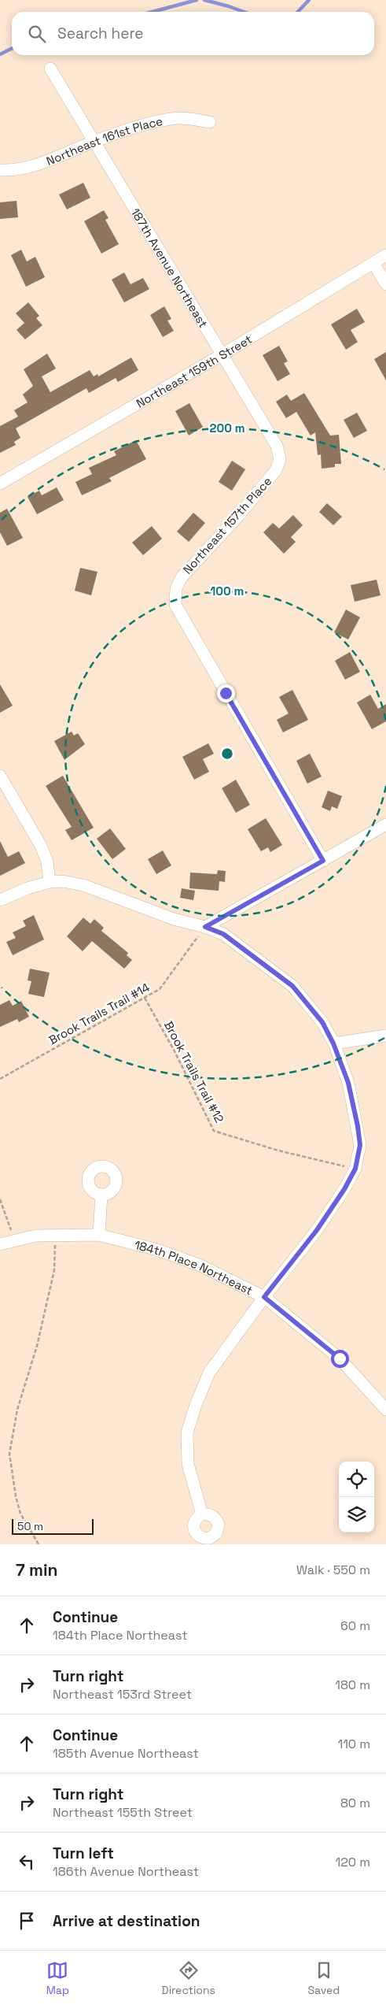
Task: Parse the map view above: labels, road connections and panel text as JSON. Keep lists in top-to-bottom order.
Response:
{
  "streets": {
    "street": [
      "Northeast 161st Place",
      "187th Avenue Northeast",
      "Northeast 159th Street",
      "Northeast 157th Place",
      "184th Place Northeast"
    ],
    "path": ["Brook Trails Trail #14", "Brook Trails Trail #12"]
  },
  "crossings": [
    ["Northeast 161st Place", "187th Avenue Northeast"],
    ["187th Avenue Northeast", "Northeast 159th Street"],
    ["187th Avenue Northeast", "Northeast 157th Place"],
    ["Brook Trails Trail #14", "Brook Trails Trail #12"]
  ],
  "scale_bar": "50 m",
  "page": {
    "search": "Search here",
    "scale": "50 m",
    "heading": ["7 min", "Walk · 550 m"],
    "list": [
      ["Continue", "184th Place Northeast", "60 m"],
      ["Turn right", "Northeast 153rd Street", "180 m"],
      ["Continue", "185th Avenue Northeast", "110 m"],
      ["Turn right", "Northeast 155th Street", "80 m"],
      ["Turn left", "186th Avenue Northeast", "120 m"],
      "Arrive at destination"
    ],
    "nav": ["Map", "Directions", "Saved"]
  },
  "rings": ["200 m", "100 m"]
}
